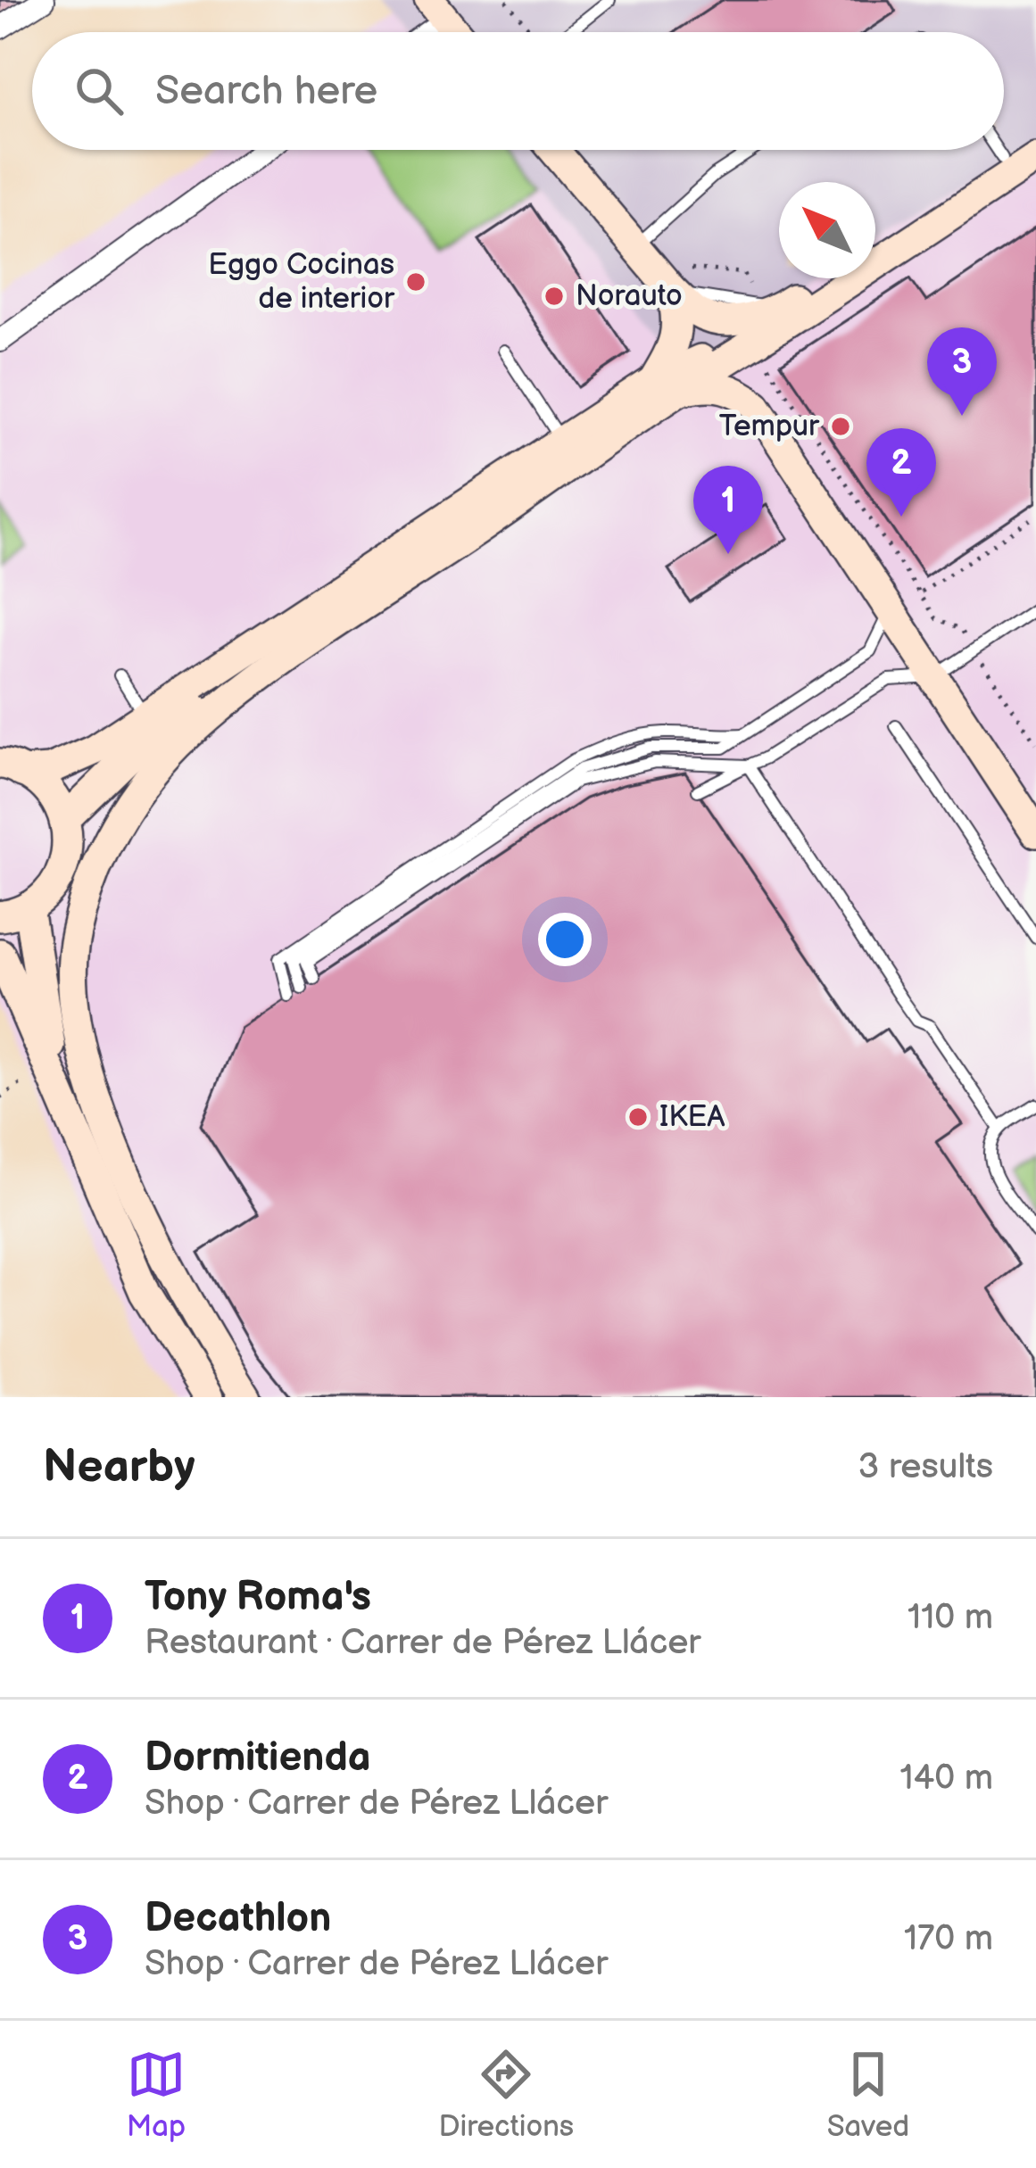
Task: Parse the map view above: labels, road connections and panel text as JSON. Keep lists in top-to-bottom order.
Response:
{
  "places": [
    "Eggo Cocinas de interior",
    "Norauto",
    "Tempur",
    "IKEA"
  ],
  "north": "top left",
  "page": {
    "search": "Search here",
    "pins": ["3", "2", "1"],
    "heading": ["Nearby", "3 results"],
    "list": [
      {
        "mark": "1",
        "name": "Tony Roma's",
        "note": "Restaurant · Carrer de Pérez Llácer",
        "value": "110 m"
      },
      {
        "mark": "2",
        "name": "Dormitienda",
        "note": "Shop · Carrer de Pérez Llácer",
        "value": "140 m"
      },
      {
        "mark": "3",
        "name": "Decathlon",
        "note": "Shop · Carrer de Pérez Llácer",
        "value": "170 m"
      }
    ],
    "nav": ["Map", "Directions", "Saved"]
  }
}
